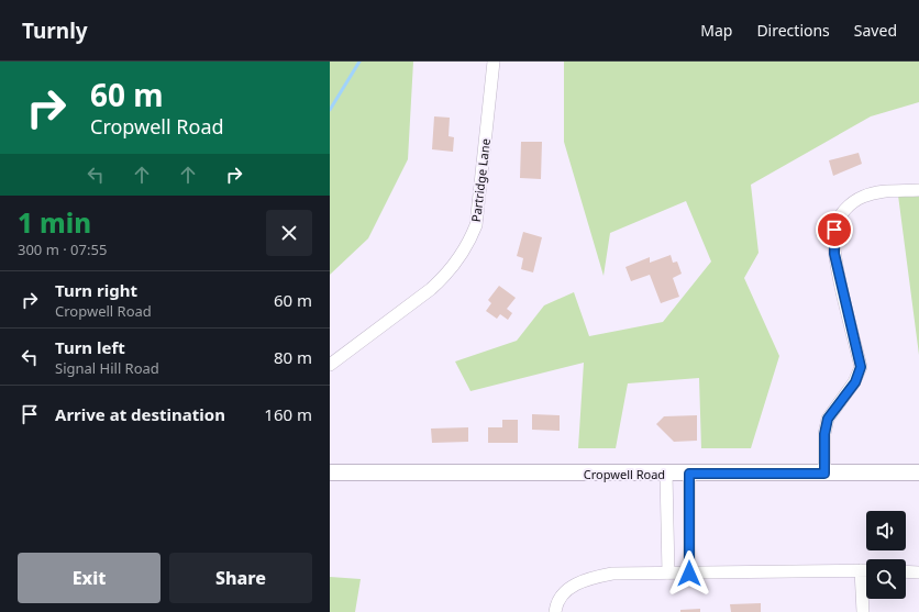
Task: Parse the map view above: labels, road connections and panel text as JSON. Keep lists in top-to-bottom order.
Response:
{
  "streets": {
    "street": ["Partridge Lane", "Cropwell Road"]
  },
  "page": {
    "header": "Turnly",
    "nav": ["Map", "Directions", "Saved"],
    "turn": ["60 m", "Cropwell Road"],
    "heading": ["1 min", "300 m · 07:55"],
    "list": [
      {
        "name": "Turn right",
        "note": "Cropwell Road",
        "value": "60 m"
      },
      {
        "name": "Turn left",
        "note": "Signal Hill Road",
        "value": "80 m"
      },
      {
        "name": "Arrive at destination",
        "value": "160 m"
      }
    ],
    "buttons": ["Exit", "Share"]
  }
}
